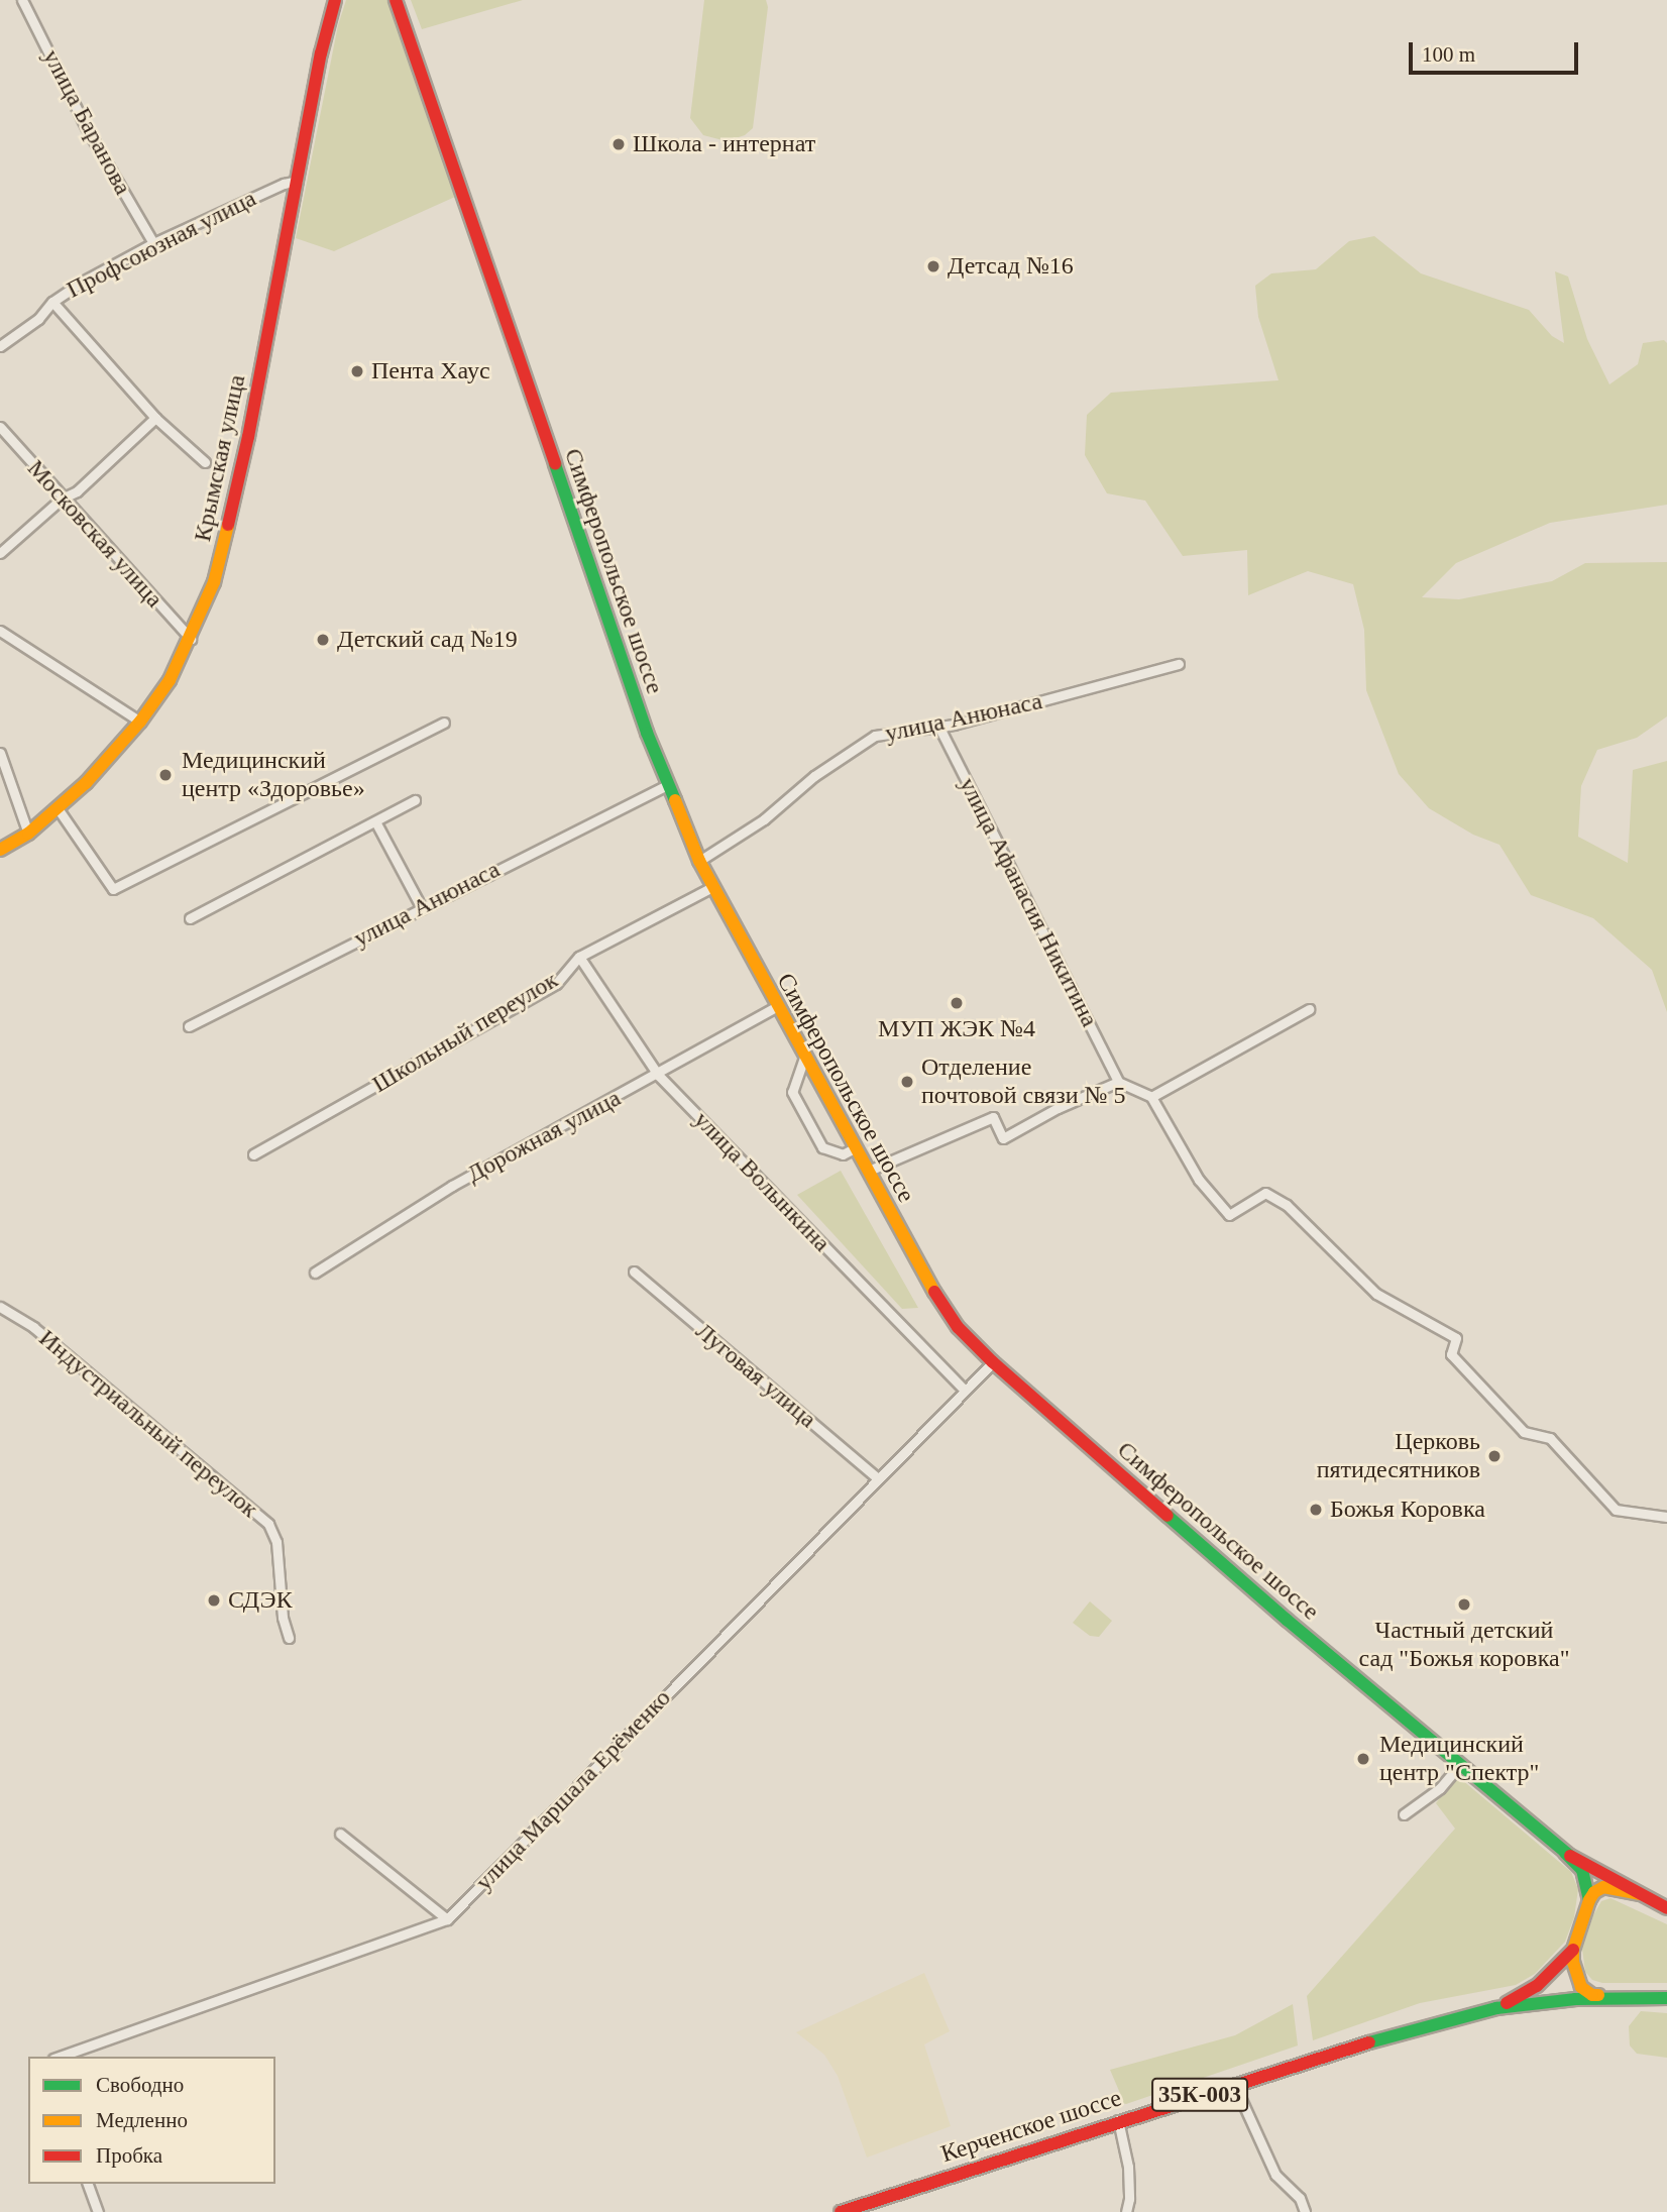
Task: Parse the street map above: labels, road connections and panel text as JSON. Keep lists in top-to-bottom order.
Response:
{
  "streets": {
    "main road": [
      "Крымская улица",
      "Симферопольское шоссе",
      "35К-003",
      "Керченское шоссе"
    ],
    "street": [
      "улица Баранова",
      "Профсоюзная улица",
      "Московская улица",
      "улица Анюнаса",
      "улица Афанасия Никитина",
      "Школьный переулок",
      "Дорожная улица",
      "улица Волынкина",
      "Луговая улица",
      "Индустриальный переулок",
      "улица Маршала Ерёменко"
    ]
  },
  "crossings": [
    ["улица Баранова", "Профсоюзная улица"],
    ["Профсоюзная улица", "Крымская улица"],
    ["Крымская улица", "Московская улица"],
    ["Симферопольское шоссе", "улица Анюнаса"],
    ["Симферопольское шоссе", "Школьный переулок"],
    ["Симферопольское шоссе", "Дорожная улица"],
    ["Симферопольское шоссе", "улица Маршала Ерёменко"],
    ["улица Анюнаса", "улица Афанасия Никитина"],
    ["Школьный переулок", "улица Волынкина"],
    ["Дорожная улица", "улица Волынкина"],
    ["улица Волынкина", "улица Маршала Ерёменко"],
    ["Луговая улица", "улица Маршала Ерёменко"],
    ["35К-003", "Керченское шоссе"]
  ],
  "places": [
    "Школа - интернат",
    "Детсад №16",
    "Пента Хаус",
    "Детский сад №19",
    "Медицинский центр «Здоровье»",
    "МУП ЖЭК №4",
    "Отделение почтовой связи № 5",
    "Церковь пятидесятников",
    "Божья Коровка",
    "СДЭК",
    "Частный детский сад \"Божья коровка\"",
    "Медицинский центр \"Спектр\""
  ],
  "legend": ["Свободно", "Медленно", "Пробка"],
  "scale_bar": "100 m"
}
